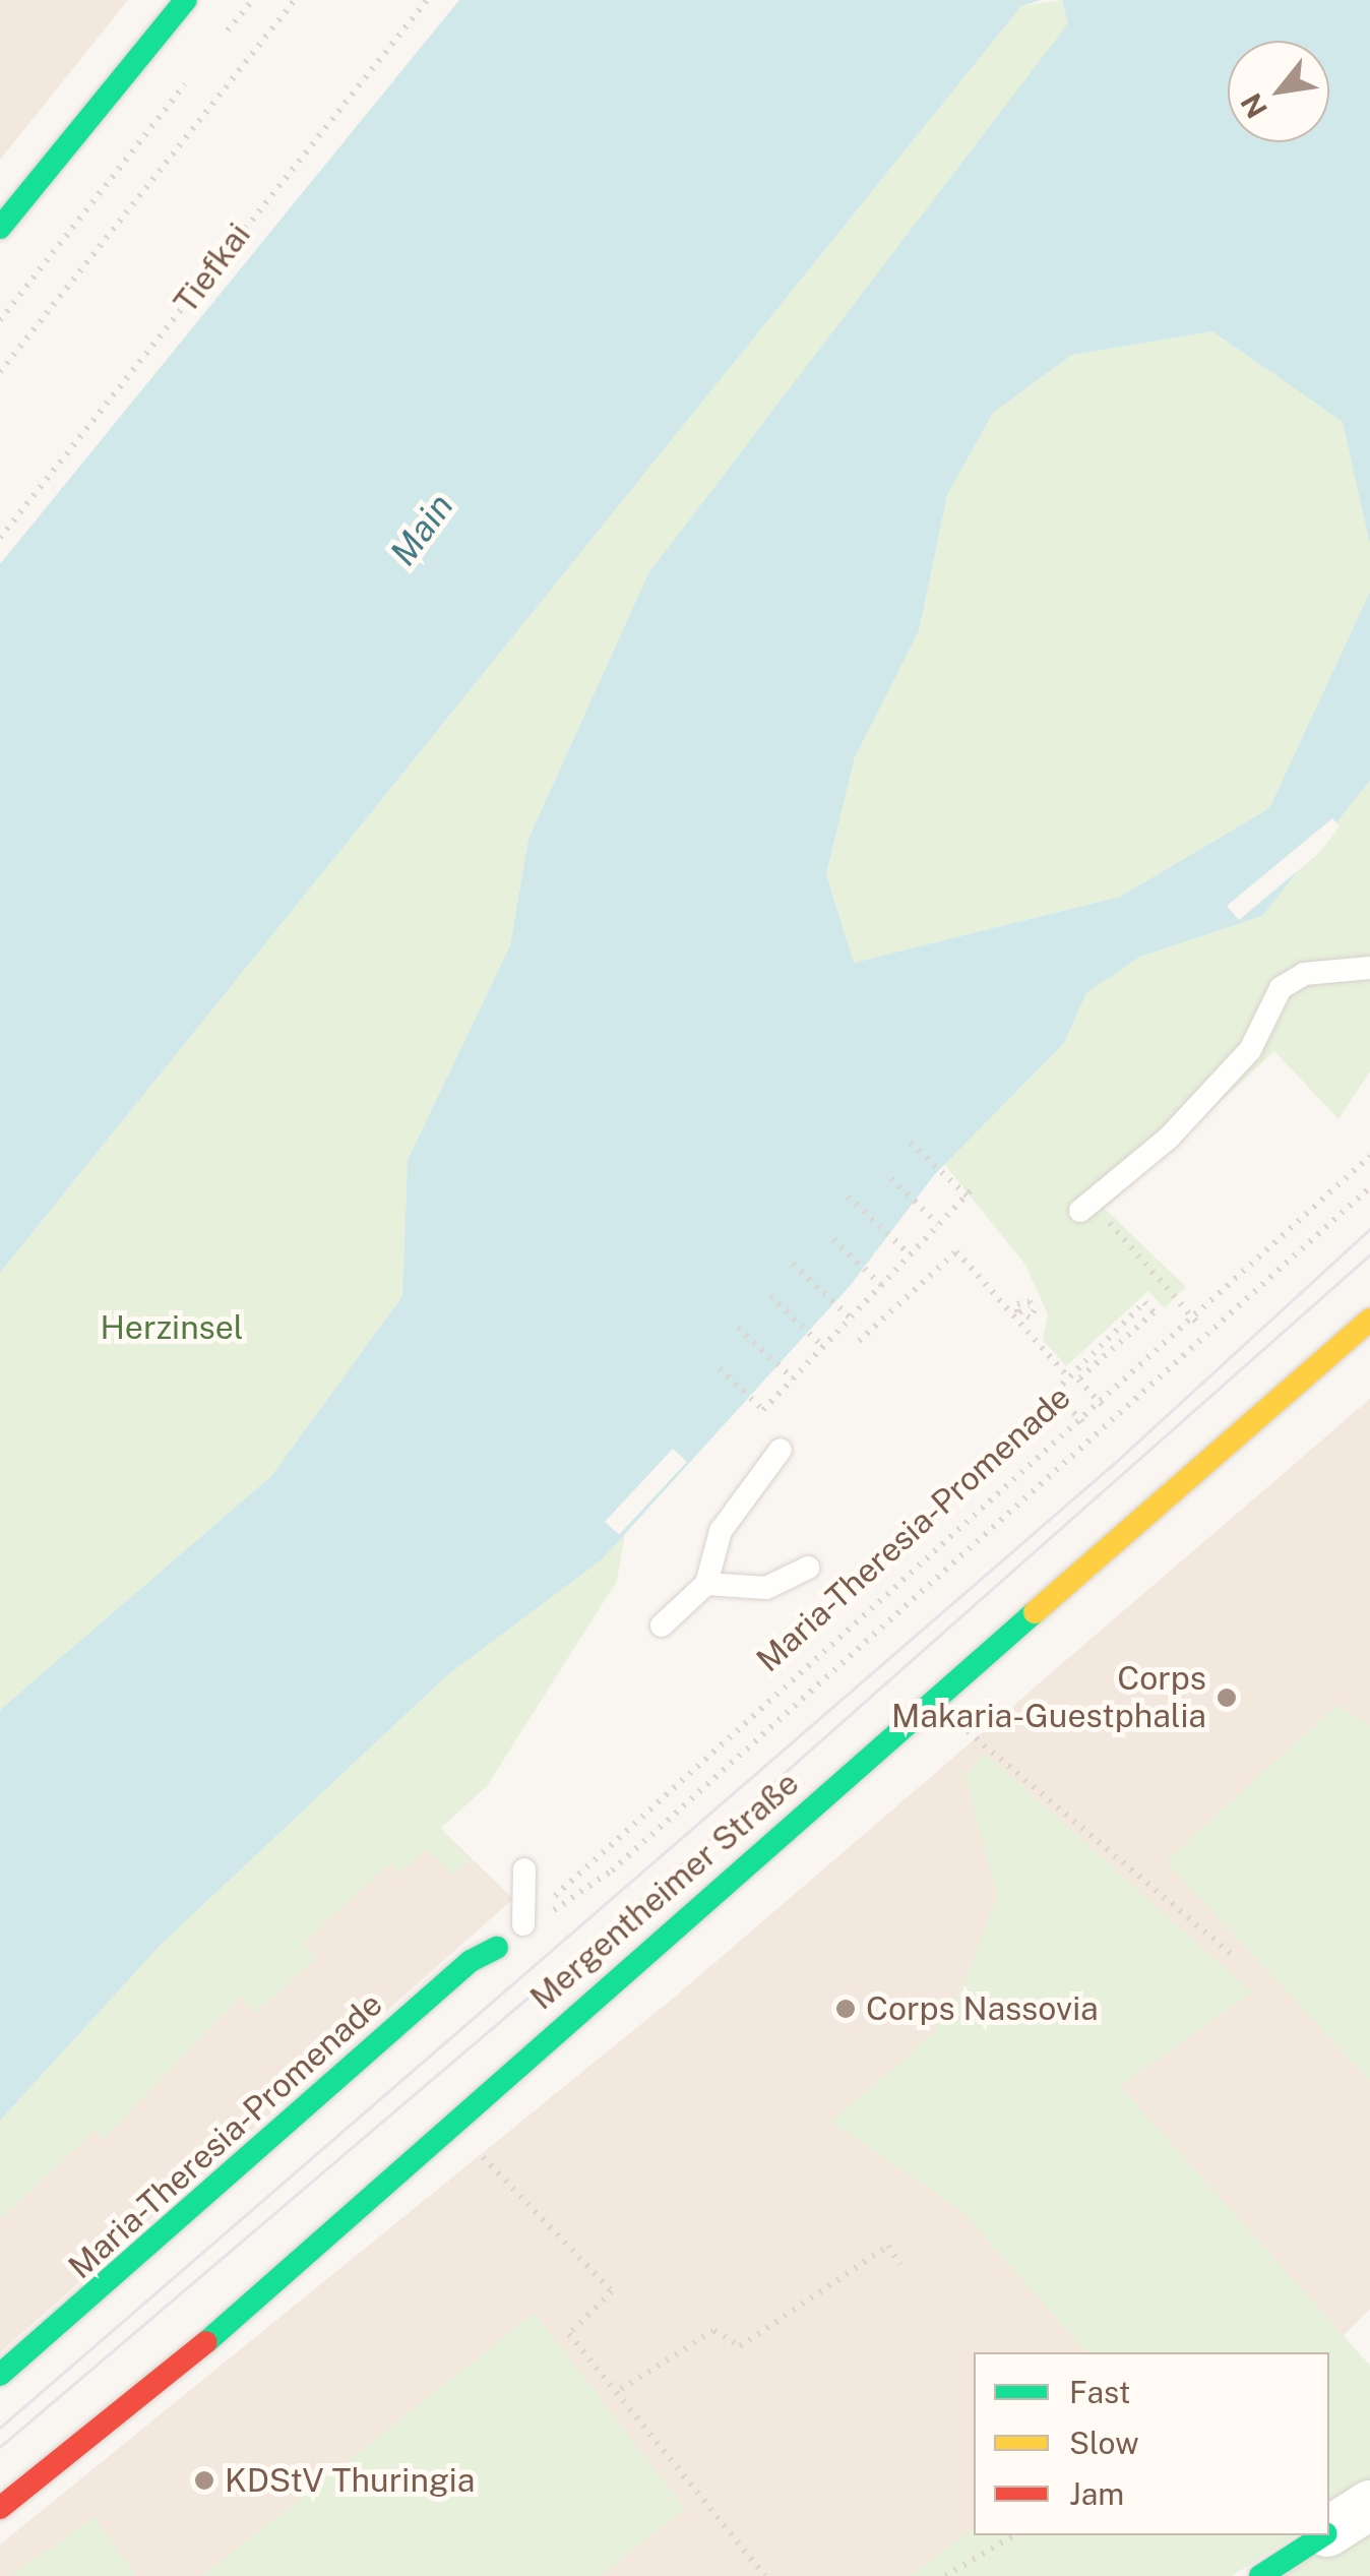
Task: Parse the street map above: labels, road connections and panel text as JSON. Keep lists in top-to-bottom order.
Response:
{
  "streets": {
    "main road": ["Maria-Theresia-Promenade", "Mergentheimer Straße"],
    "path": ["Tiefkai"]
  },
  "water": ["Main"],
  "parks": ["Herzinsel"],
  "places": ["Corps Makaria-Guestphalia", "Corps Nassovia", "KDStV Thuringia"],
  "legend": ["Fast", "Slow", "Jam"],
  "north": "bottom left"
}
